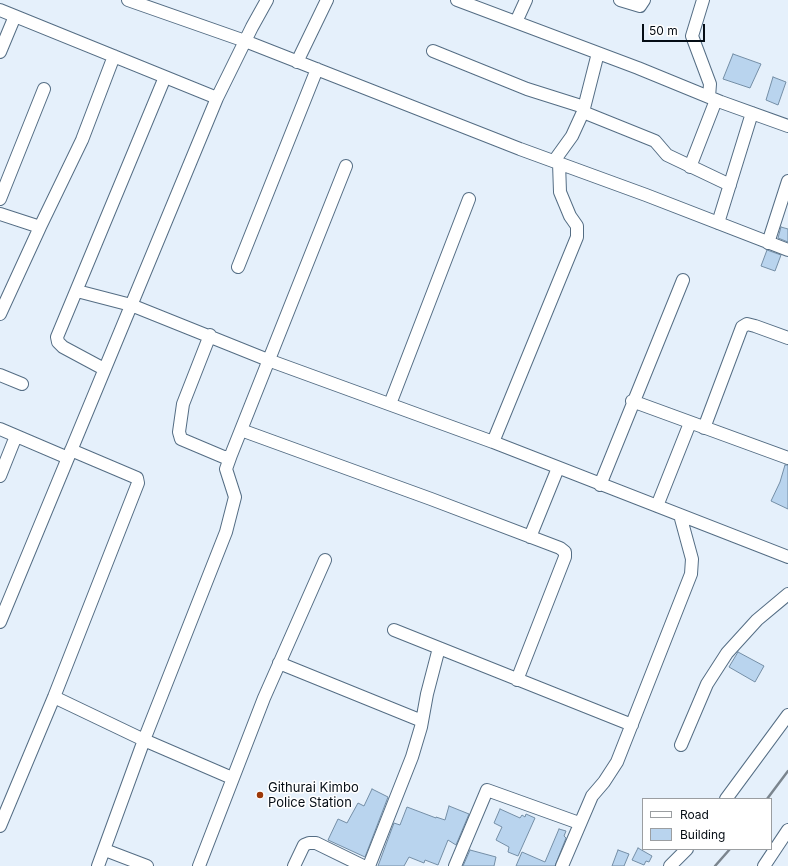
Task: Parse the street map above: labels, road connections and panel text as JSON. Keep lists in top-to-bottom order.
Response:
{
  "places": ["Githurai Kimbo Police Station"],
  "legend": ["Road", "Building"],
  "scale_bar": "50 m"
}
